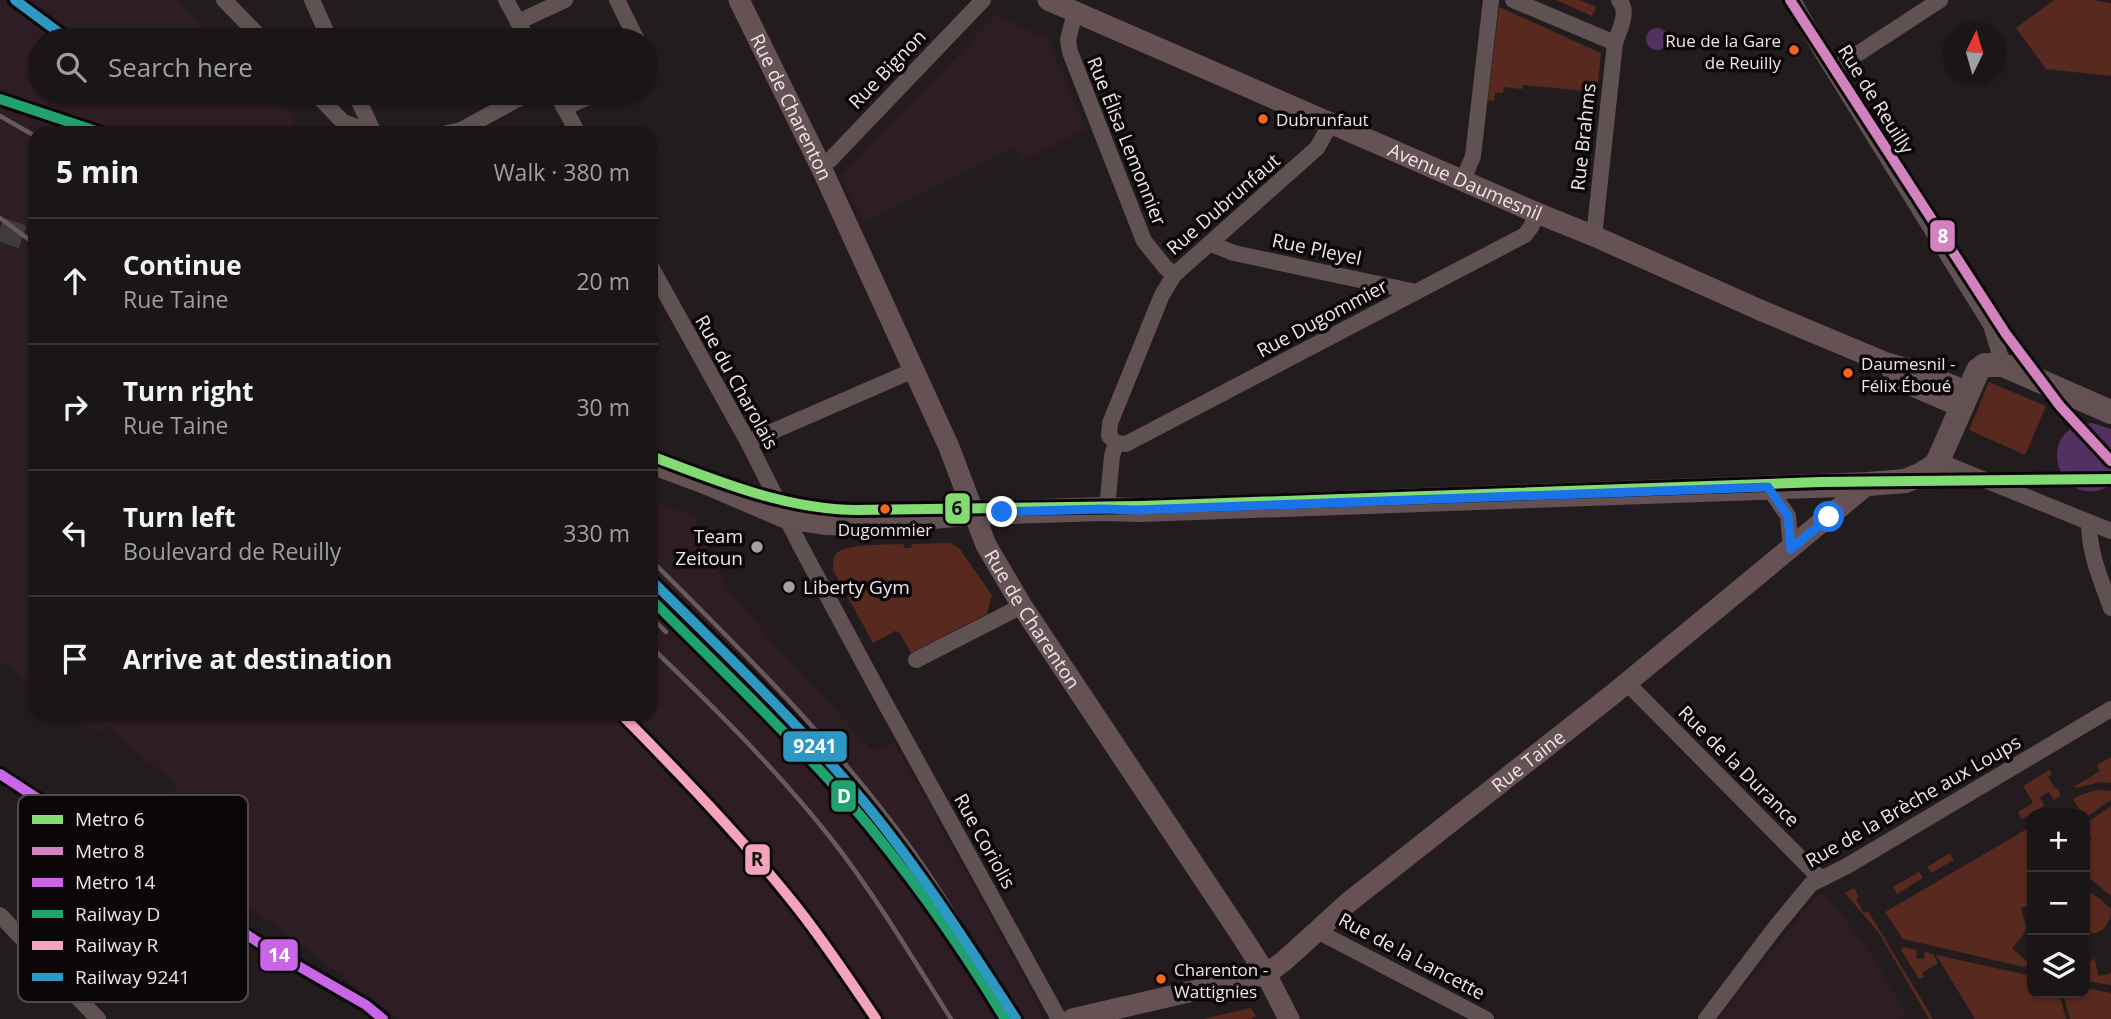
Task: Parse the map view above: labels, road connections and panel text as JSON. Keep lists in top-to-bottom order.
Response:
{
  "streets": {
    "street": [
      "Rue Bignon",
      "Rue de Reuilly",
      "Rue de Charenton",
      "Rue Brahms",
      "Rue Élisa Lemonnier",
      "Avenue Daumesnil",
      "Rue Dubrunfaut",
      "Rue Pleyel",
      "Rue Dugommier",
      "Rue du Charolais",
      "Rue Taine",
      "Rue de la Durance",
      "Rue de la Brèche aux Loups",
      "Rue Coriolis",
      "Rue de la Lancette"
    ]
  },
  "crossings": [
    ["Rue Bignon", "Rue de Charenton"],
    ["Rue de Charenton", "Rue Taine"],
    ["Rue Brahms", "Avenue Daumesnil"],
    ["Rue Élisa Lemonnier", "Avenue Daumesnil"],
    ["Rue Élisa Lemonnier", "Rue Dubrunfaut"],
    ["Avenue Daumesnil", "Rue Dubrunfaut"],
    ["Avenue Daumesnil", "Rue Dugommier"],
    ["Rue Dubrunfaut", "Rue Pleyel"],
    ["Rue Dubrunfaut", "Rue Dugommier"],
    ["Rue Pleyel", "Rue Dugommier"],
    ["Rue du Charolais", "Rue Coriolis"],
    ["Rue Taine", "Rue de la Durance"],
    ["Rue Taine", "Rue de la Lancette"],
    ["Rue de la Durance", "Rue de la Brèche aux Loups"]
  ],
  "places": [
    "Rue de la Gare de Reuilly",
    "Dubrunfaut",
    "Daumesnil - Félix Éboué",
    "Dugommier",
    "Team Zeitoun",
    "Liberty Gym",
    "Charenton - Wattignies"
  ],
  "lines": [
    "metro line 8",
    "rail line 9241",
    "rail line D",
    "metro line 6",
    "rail line R",
    "metro line 14"
  ],
  "legend": [
    "Metro 6",
    "Metro 8",
    "Metro 14",
    "Railway D",
    "Railway R",
    "Railway 9241"
  ],
  "north": "top",
  "page": {
    "search": "Search here",
    "heading": ["5 min", "Walk · 380 m"],
    "list": [
      ["Continue", "Rue Taine", "20 m"],
      ["Turn right", "Rue Taine", "30 m"],
      ["Turn left", "Boulevard de Reuilly", "330 m"],
      "Arrive at destination"
    ],
    "map_buttons": ["+", "−"]
  }
}
